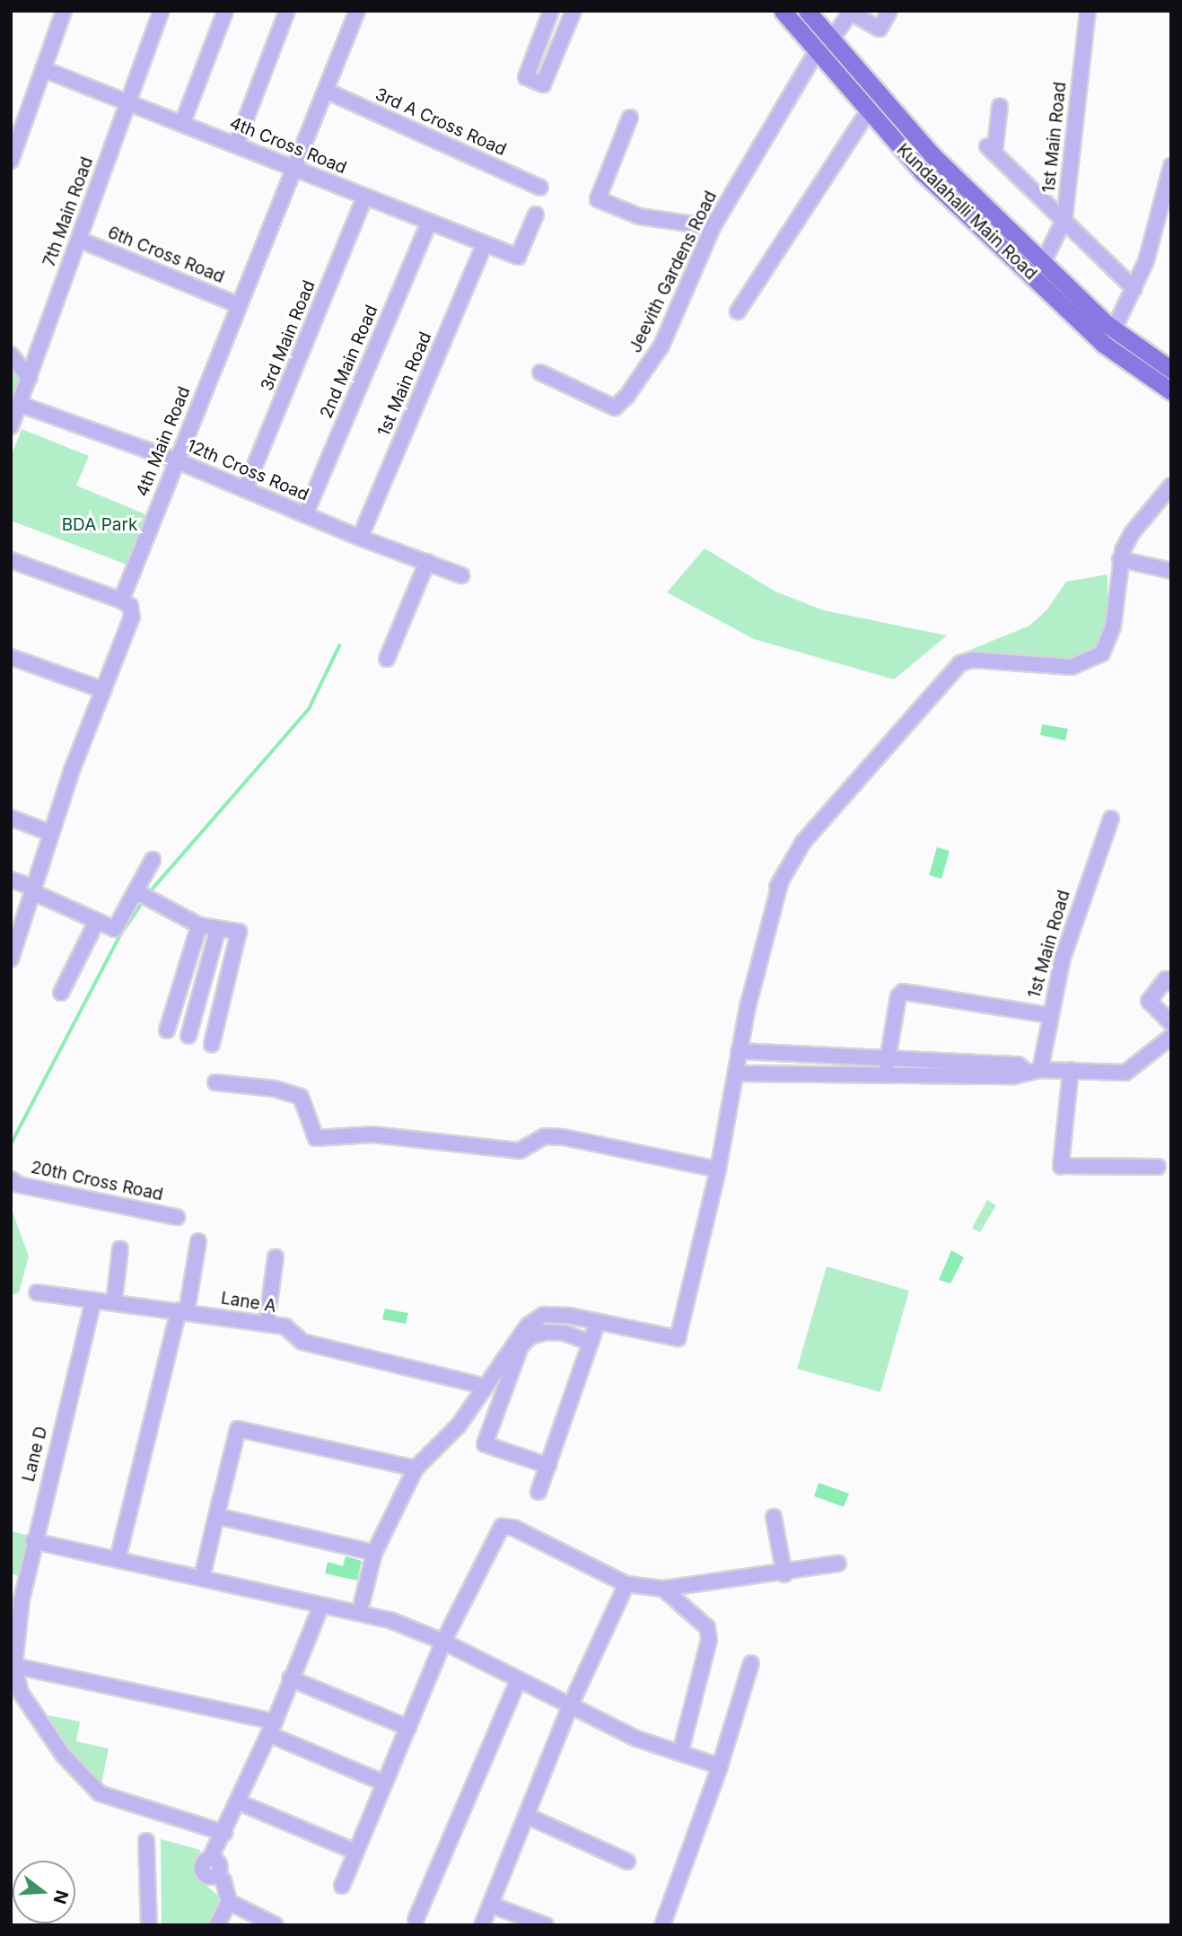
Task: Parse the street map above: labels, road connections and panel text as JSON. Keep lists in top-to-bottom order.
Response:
{
  "streets": {
    "main road": ["Kundalahalli Main Road"],
    "street": [
      "3rd A Cross Road",
      "1st Main Road",
      "4th Cross Road",
      "7th Main Road",
      "6th Cross Road",
      "Jeevith Gardens Road",
      "3rd Main Road",
      "2nd Main Road",
      "4th Main Road",
      "12th Cross Road",
      "20th Cross Road",
      "Lane A",
      "Lane D"
    ]
  },
  "crossings": [
    ["3rd A Cross Road", "4th Main Road"],
    ["1st Main Road", "4th Cross Road"],
    ["1st Main Road", "Kundalahalli Main Road"],
    ["1st Main Road", "12th Cross Road"],
    ["4th Cross Road", "7th Main Road"],
    ["4th Cross Road", "3rd Main Road"],
    ["4th Cross Road", "2nd Main Road"],
    ["4th Cross Road", "4th Main Road"],
    ["7th Main Road", "6th Cross Road"],
    ["7th Main Road", "12th Cross Road"],
    ["Kundalahalli Main Road", "Jeevith Gardens Road"],
    ["6th Cross Road", "4th Main Road"],
    ["3rd Main Road", "12th Cross Road"],
    ["2nd Main Road", "12th Cross Road"],
    ["4th Main Road", "12th Cross Road"],
    ["Lane A", "Lane D"]
  ],
  "parks": ["BDA Park"],
  "north": "right"
}
